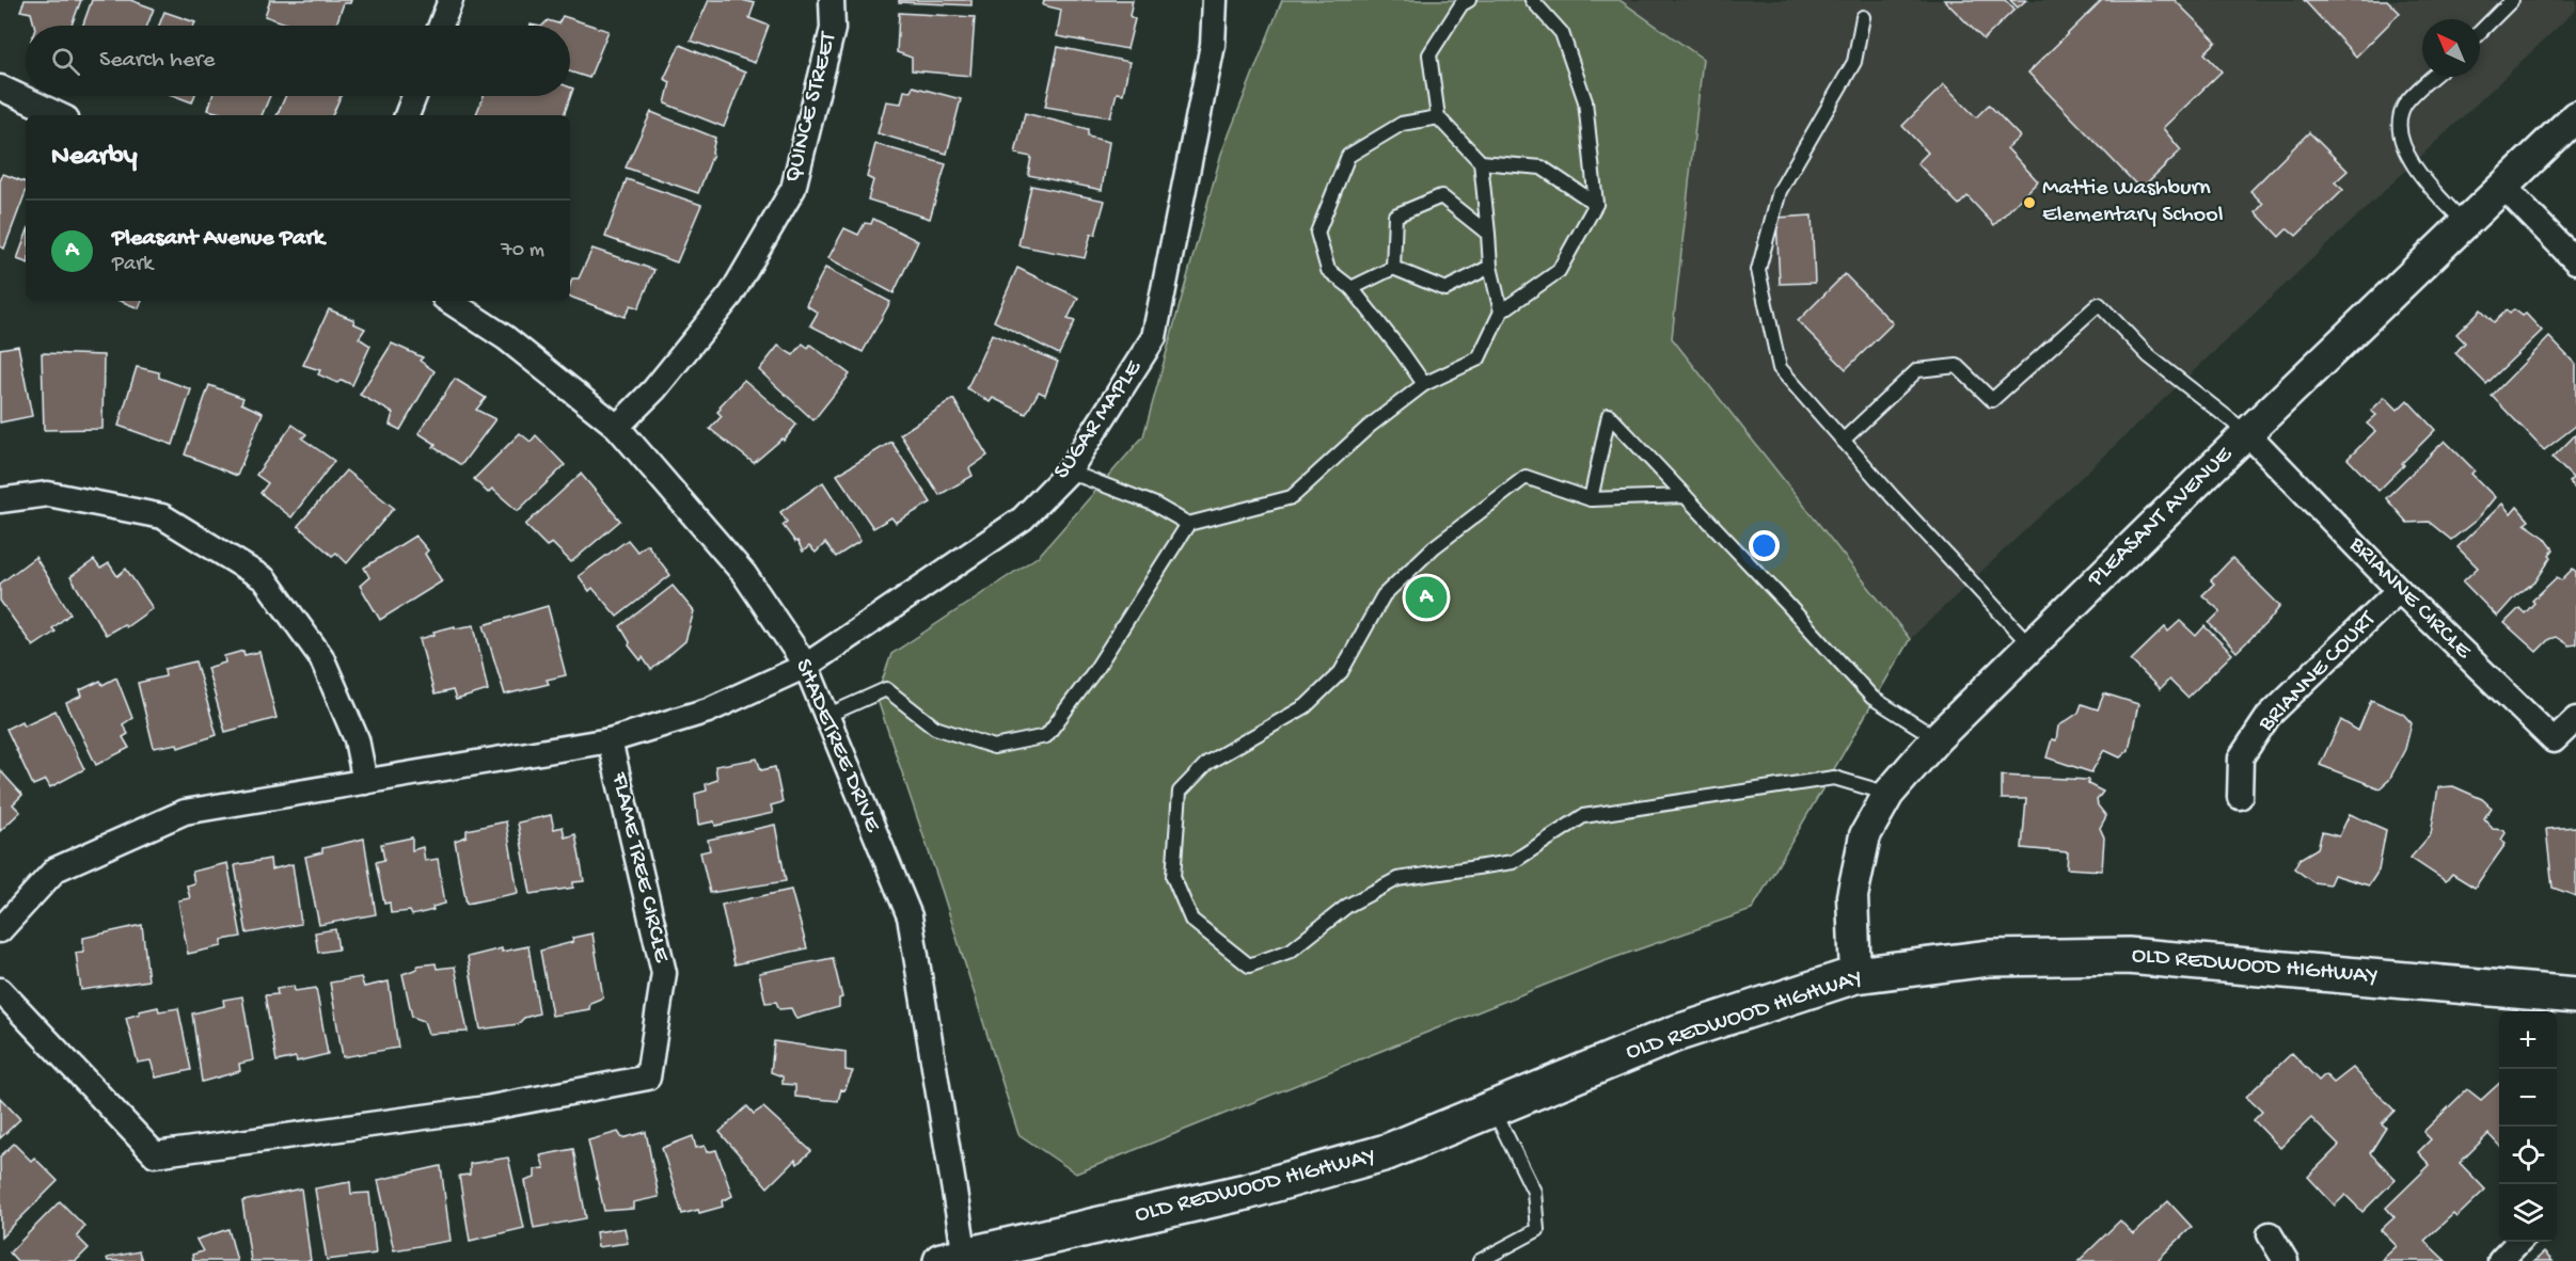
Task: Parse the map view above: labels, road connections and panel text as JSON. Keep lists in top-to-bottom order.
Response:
{
  "streets": {
    "main road": ["OLD REDWOOD HIGHWAY"],
    "street": [
      "QUINCE STREET",
      "SUGAR MAPLE",
      "PLEASANT AVENUE",
      "BRIANNE CIRCLE",
      "BRIANNE COURT",
      "SHADETREE DRIVE",
      "FLAME TREE CIRCLE"
    ]
  },
  "crossings": [
    ["QUINCE STREET", "SHADETREE DRIVE"],
    ["SUGAR MAPLE", "SHADETREE DRIVE"],
    ["SUGAR MAPLE", "FLAME TREE CIRCLE"],
    ["PLEASANT AVENUE", "BRIANNE CIRCLE"],
    ["PLEASANT AVENUE", "OLD REDWOOD HIGHWAY"],
    ["BRIANNE CIRCLE", "BRIANNE COURT"],
    ["SHADETREE DRIVE", "OLD REDWOOD HIGHWAY"]
  ],
  "places": ["Mattie Washburn Elementary School"],
  "north": "top left",
  "page": {
    "search": "Search here",
    "heading": "Nearby",
    "list": [
      {
        "mark": "A",
        "name": "Pleasant Avenue Park",
        "note": "Park",
        "value": "70 m"
      }
    ],
    "pins": "A",
    "map_buttons": ["+", "−"]
  }
}
